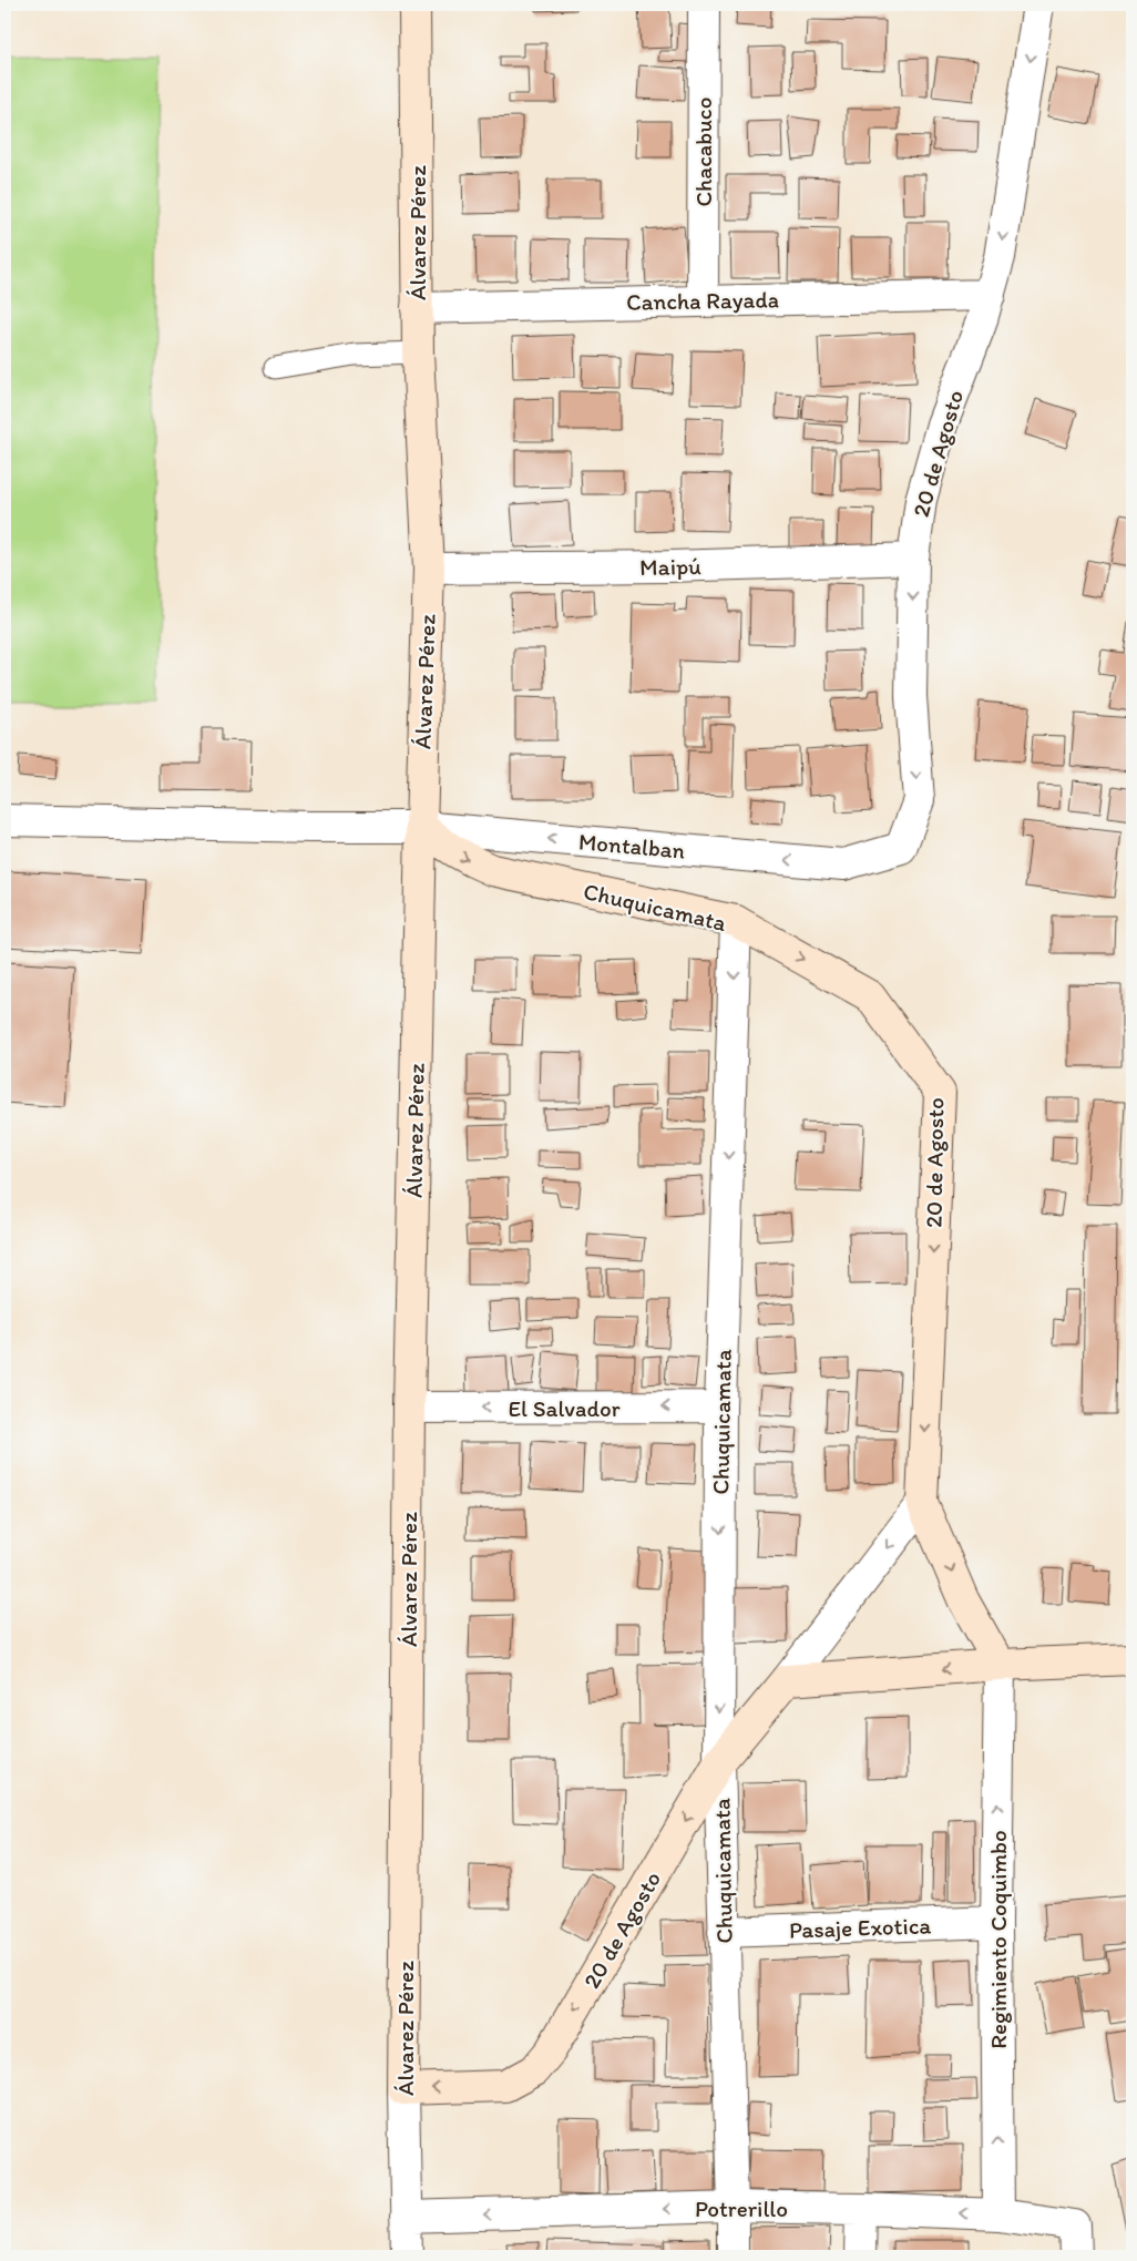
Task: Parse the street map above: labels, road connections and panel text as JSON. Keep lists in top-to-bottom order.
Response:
{
  "streets": {
    "street": [
      "Chacabuco",
      "Álvarez Pérez",
      "Cancha Rayada",
      "20 de Agosto",
      "Maipú",
      "Montalban",
      "Chuquicamata",
      "El Salvador",
      "Pasaje Exotica",
      "Regimiento Coquimbo",
      "Potrerillo"
    ]
  },
  "crossings": [
    ["Chacabuco", "Cancha Rayada"],
    ["Álvarez Pérez", "Cancha Rayada"],
    ["Álvarez Pérez", "20 de Agosto"],
    ["Álvarez Pérez", "Maipú"],
    ["Álvarez Pérez", "Montalban"],
    ["Álvarez Pérez", "Chuquicamata"],
    ["Álvarez Pérez", "El Salvador"],
    ["Álvarez Pérez", "Potrerillo"],
    ["Cancha Rayada", "20 de Agosto"],
    ["20 de Agosto", "Maipú"],
    ["20 de Agosto", "Montalban"],
    ["20 de Agosto", "Chuquicamata"],
    ["20 de Agosto", "Regimiento Coquimbo"],
    ["Montalban", "Chuquicamata"],
    ["Chuquicamata", "El Salvador"],
    ["Chuquicamata", "Pasaje Exotica"],
    ["Chuquicamata", "Potrerillo"],
    ["Pasaje Exotica", "Regimiento Coquimbo"],
    ["Regimiento Coquimbo", "Potrerillo"]
  ],
  "one_way": [
    "20 de Agosto",
    "Montalban",
    "Chuquicamata",
    "El Salvador",
    "Regimiento Coquimbo",
    "Potrerillo"
  ]
}
